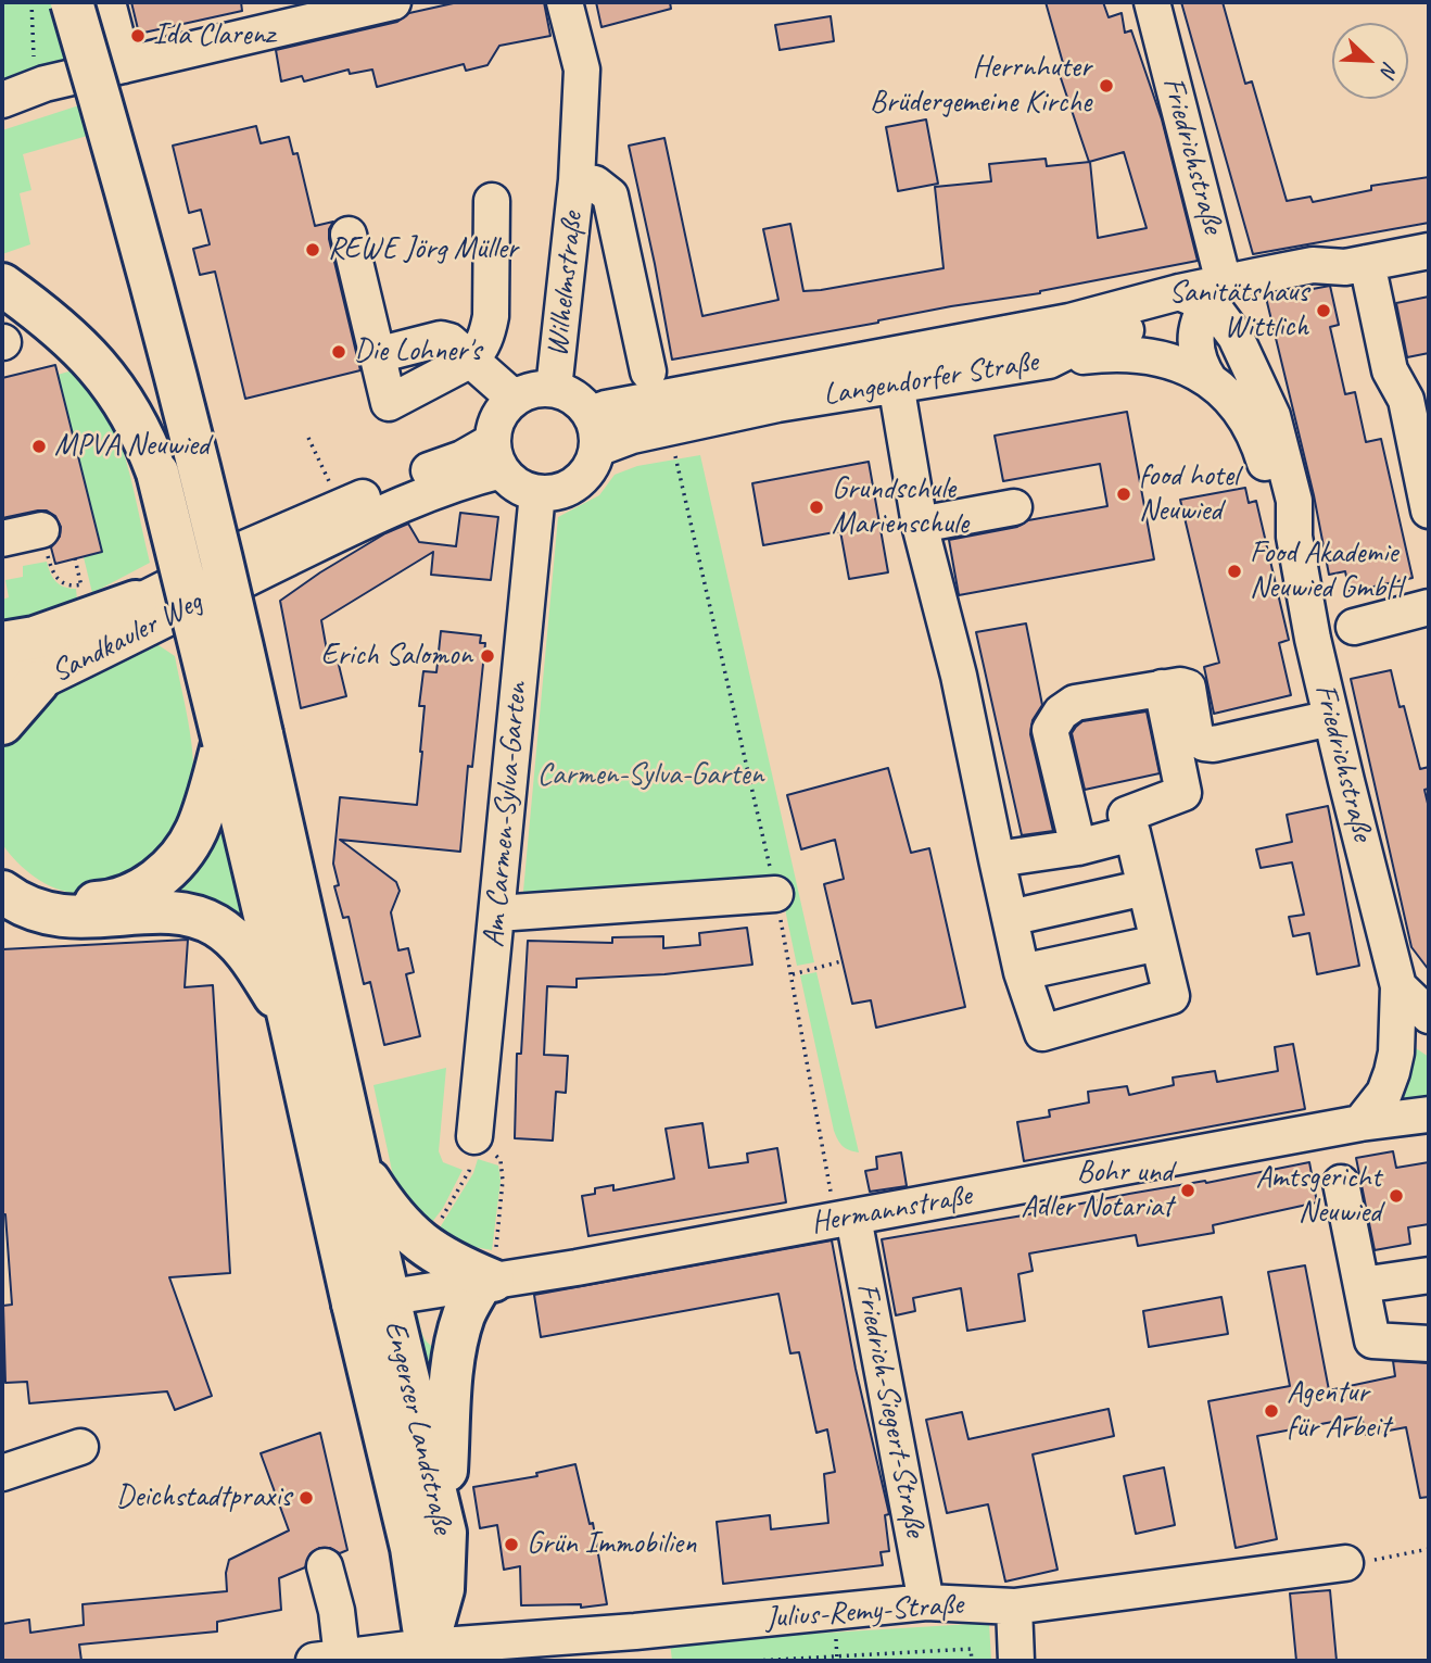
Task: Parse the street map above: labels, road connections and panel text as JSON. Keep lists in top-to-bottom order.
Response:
{
  "streets": {
    "main road": ["Engerser Landstraße"],
    "street": [
      "Friedrichstraße",
      "Wilhelmstraße",
      "Langendorfer Straße",
      "Sandkauler Weg",
      "Am Carmen-Sylva-Garten",
      "Hermannstraße",
      "Friedrich-Siegert-Straße",
      "Julius-Remy-Straße"
    ]
  },
  "crossings": [
    ["Friedrichstraße", "Langendorfer Straße"],
    ["Friedrichstraße", "Hermannstraße"],
    ["Wilhelmstraße", "Langendorfer Straße"],
    ["Wilhelmstraße", "Am Carmen-Sylva-Garten"],
    ["Langendorfer Straße", "Am Carmen-Sylva-Garten"],
    ["Hermannstraße", "Friedrich-Siegert-Straße"],
    ["Hermannstraße", "Engerser Landstraße"],
    ["Friedrich-Siegert-Straße", "Julius-Remy-Straße"],
    ["Engerser Landstraße", "Julius-Remy-Straße"]
  ],
  "parks": ["Carmen-Sylva-Garten"],
  "places": [
    "Ida Clarenz",
    "Herrnhuter Brüdergemeine Kirche",
    "REWE Jörg Müller",
    "Sanitätshaus Wittlich",
    "Die Lohner's",
    "MPVA Neuwied",
    "food hotel Neuwied",
    "Grundschule Marienschule",
    "Food Akademie Neuwied GmbH",
    "Erich Salomon",
    "Bohr und Adler Notariat",
    "Amtsgericht Neuwied",
    "Agentur für Arbeit",
    "Deichstadtpraxis",
    "Grün Immobilien"
  ],
  "north": "bottom right"
}
